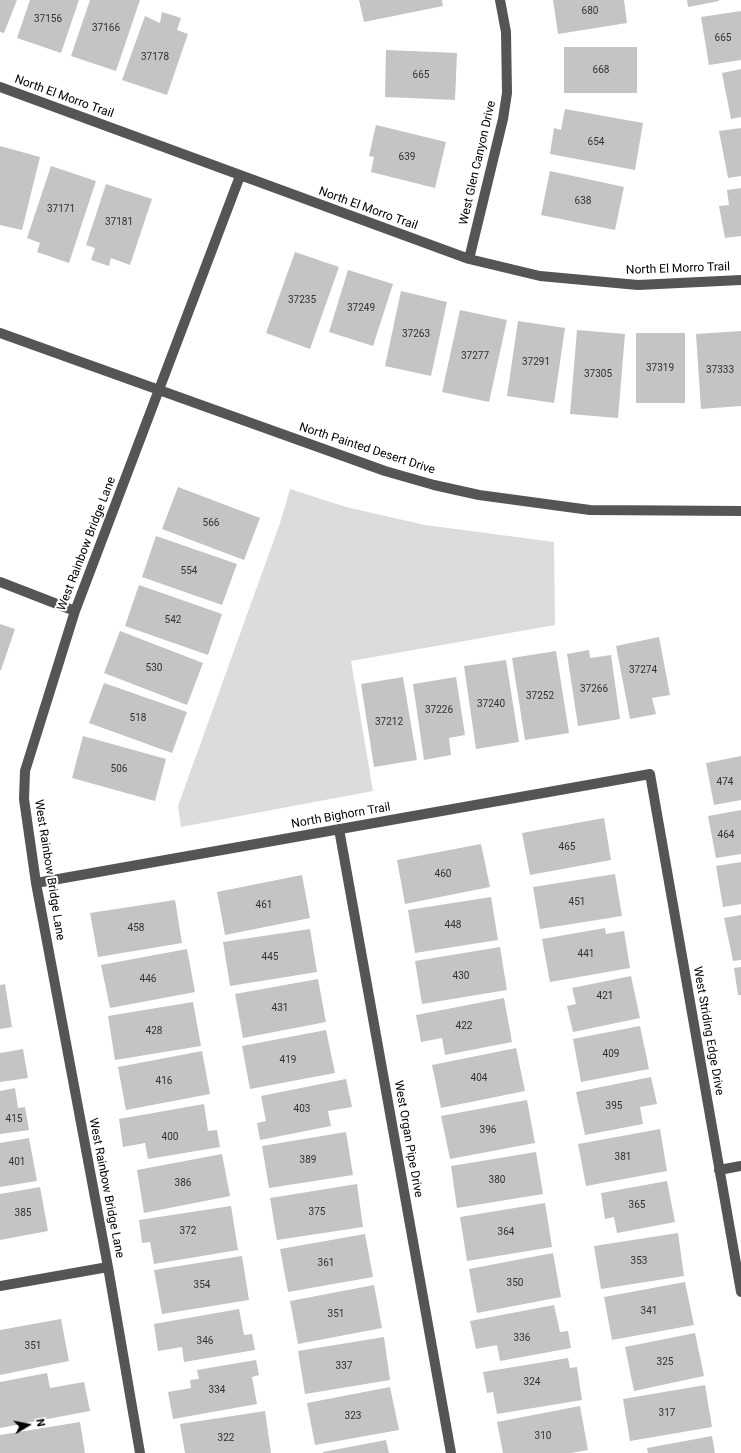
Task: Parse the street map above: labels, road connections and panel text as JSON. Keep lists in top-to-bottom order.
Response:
{
  "streets": {
    "street": [
      "North El Morro Trail",
      "West Glen Canyon Drive",
      "North Painted Desert Drive",
      "West Rainbow Bridge Lane",
      "North Bighorn Trail",
      "West Striding Edge Drive",
      "West Organ Pipe Drive"
    ]
  },
  "crossings": [
    ["North El Morro Trail", "West Glen Canyon Drive"],
    ["North El Morro Trail", "West Rainbow Bridge Lane"],
    ["North Painted Desert Drive", "West Rainbow Bridge Lane"],
    ["West Rainbow Bridge Lane", "North Bighorn Trail"],
    ["North Bighorn Trail", "West Striding Edge Drive"],
    ["North Bighorn Trail", "West Organ Pipe Drive"]
  ],
  "house_numbers": [
    "680",
    "37156",
    "37166",
    "665",
    "37178",
    "668",
    "665",
    "654",
    "639",
    "638",
    "37171",
    "37181",
    "37235",
    "37249",
    "37263",
    "37277",
    "37291",
    "37319",
    "37333",
    "37305",
    "566",
    "554",
    "542",
    "530",
    "37274",
    "37266",
    "37252",
    "37240",
    "37226",
    "518",
    "37212",
    "506",
    "474",
    "464",
    "465",
    "460",
    "451",
    "461",
    "448",
    "458",
    "441",
    "445",
    "430",
    "446",
    "421",
    "431",
    "422",
    "428",
    "409",
    "419",
    "404",
    "416",
    "395",
    "403",
    "415",
    "396",
    "400",
    "381",
    "389",
    "401",
    "380",
    "386",
    "365",
    "375",
    "385",
    "372",
    "364",
    "353",
    "361",
    "350",
    "354",
    "341",
    "351",
    "336",
    "346",
    "351",
    "325",
    "337",
    "324",
    "334",
    "317",
    "323",
    "310",
    "322"
  ],
  "north": "right"
}
